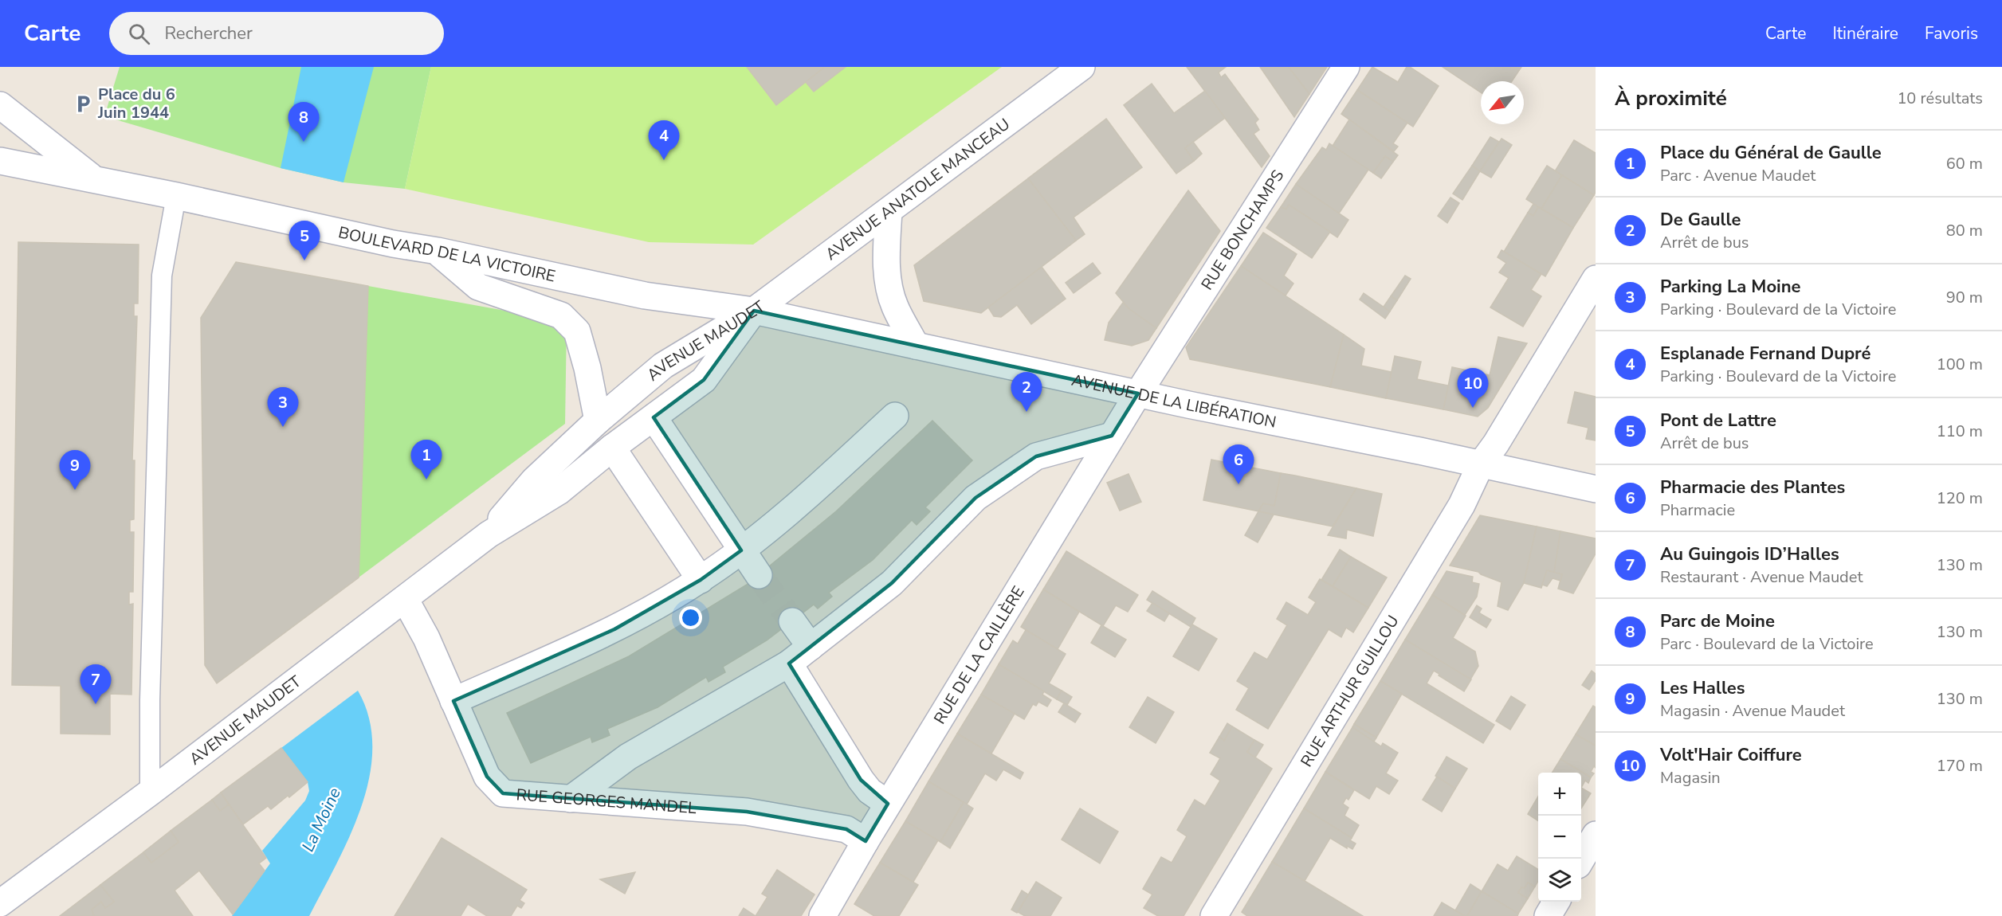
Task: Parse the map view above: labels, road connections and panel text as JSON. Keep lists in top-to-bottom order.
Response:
{
  "streets": {
    "street": [
      "AVENUE ANATOLE MANCEAU",
      "RUE BONCHAMPS",
      "BOULEVARD DE LA VICTOIRE",
      "AVENUE MAUDET",
      "AVENUE DE LA LIBÉRATION",
      "RUE DE LA CAILLÈRE",
      "RUE ARTHUR GUILLOU",
      "RUE GEORGES MANDEL"
    ]
  },
  "crossings": [
    ["AVENUE ANATOLE MANCEAU", "BOULEVARD DE LA VICTOIRE"],
    ["AVENUE ANATOLE MANCEAU", "AVENUE MAUDET"],
    ["AVENUE ANATOLE MANCEAU", "AVENUE DE LA LIBÉRATION"],
    ["RUE BONCHAMPS", "AVENUE DE LA LIBÉRATION"],
    ["RUE BONCHAMPS", "RUE DE LA CAILLÈRE"],
    ["BOULEVARD DE LA VICTOIRE", "AVENUE MAUDET"],
    ["BOULEVARD DE LA VICTOIRE", "AVENUE DE LA LIBÉRATION"],
    ["AVENUE MAUDET", "AVENUE DE LA LIBÉRATION"],
    ["AVENUE MAUDET", "RUE GEORGES MANDEL"],
    ["AVENUE DE LA LIBÉRATION", "RUE DE LA CAILLÈRE"],
    ["AVENUE DE LA LIBÉRATION", "RUE ARTHUR GUILLOU"],
    ["RUE DE LA CAILLÈRE", "RUE GEORGES MANDEL"]
  ],
  "water": ["La Moine"],
  "places": {
    "parking": ["Place du 6 Juin 1944"]
  },
  "north": "bottom left",
  "page": {
    "header": "Carte",
    "search": "Rechercher",
    "nav": ["Carte", "Itinéraire", "Favoris"],
    "heading": ["À proximité", "10 résultats"],
    "pins": [
      "8",
      "4",
      "5",
      "10",
      "2",
      "3",
      "1",
      "6",
      "9",
      "7"
    ],
    "list": [
      {
        "mark": "1",
        "name": "Place du Général de Gaulle",
        "note": "Parc · Avenue Maudet",
        "value": "60 m"
      },
      {
        "mark": "2",
        "name": "De Gaulle",
        "note": "Arrêt de bus",
        "value": "80 m"
      },
      {
        "mark": "3",
        "name": "Parking La Moine",
        "note": "Parking · Boulevard de la Victoire",
        "value": "90 m"
      },
      {
        "mark": "4",
        "name": "Esplanade Fernand Dupré",
        "note": "Parking · Boulevard de la Victoire",
        "value": "100 m"
      },
      {
        "mark": "5",
        "name": "Pont de Lattre",
        "note": "Arrêt de bus",
        "value": "110 m"
      },
      {
        "mark": "6",
        "name": "Pharmacie des Plantes",
        "note": "Pharmacie",
        "value": "120 m"
      },
      {
        "mark": "7",
        "name": "Au Guingois ID’Halles",
        "note": "Restaurant · Avenue Maudet",
        "value": "130 m"
      },
      {
        "mark": "8",
        "name": "Parc de Moine",
        "note": "Parc · Boulevard de la Victoire",
        "value": "130 m"
      },
      {
        "mark": "9",
        "name": "Les Halles",
        "note": "Magasin · Avenue Maudet",
        "value": "130 m"
      },
      {
        "mark": "10",
        "name": "Volt'Hair Coiffure",
        "note": "Magasin",
        "value": "170 m"
      }
    ],
    "map_buttons": ["+", "−"]
  }
}
